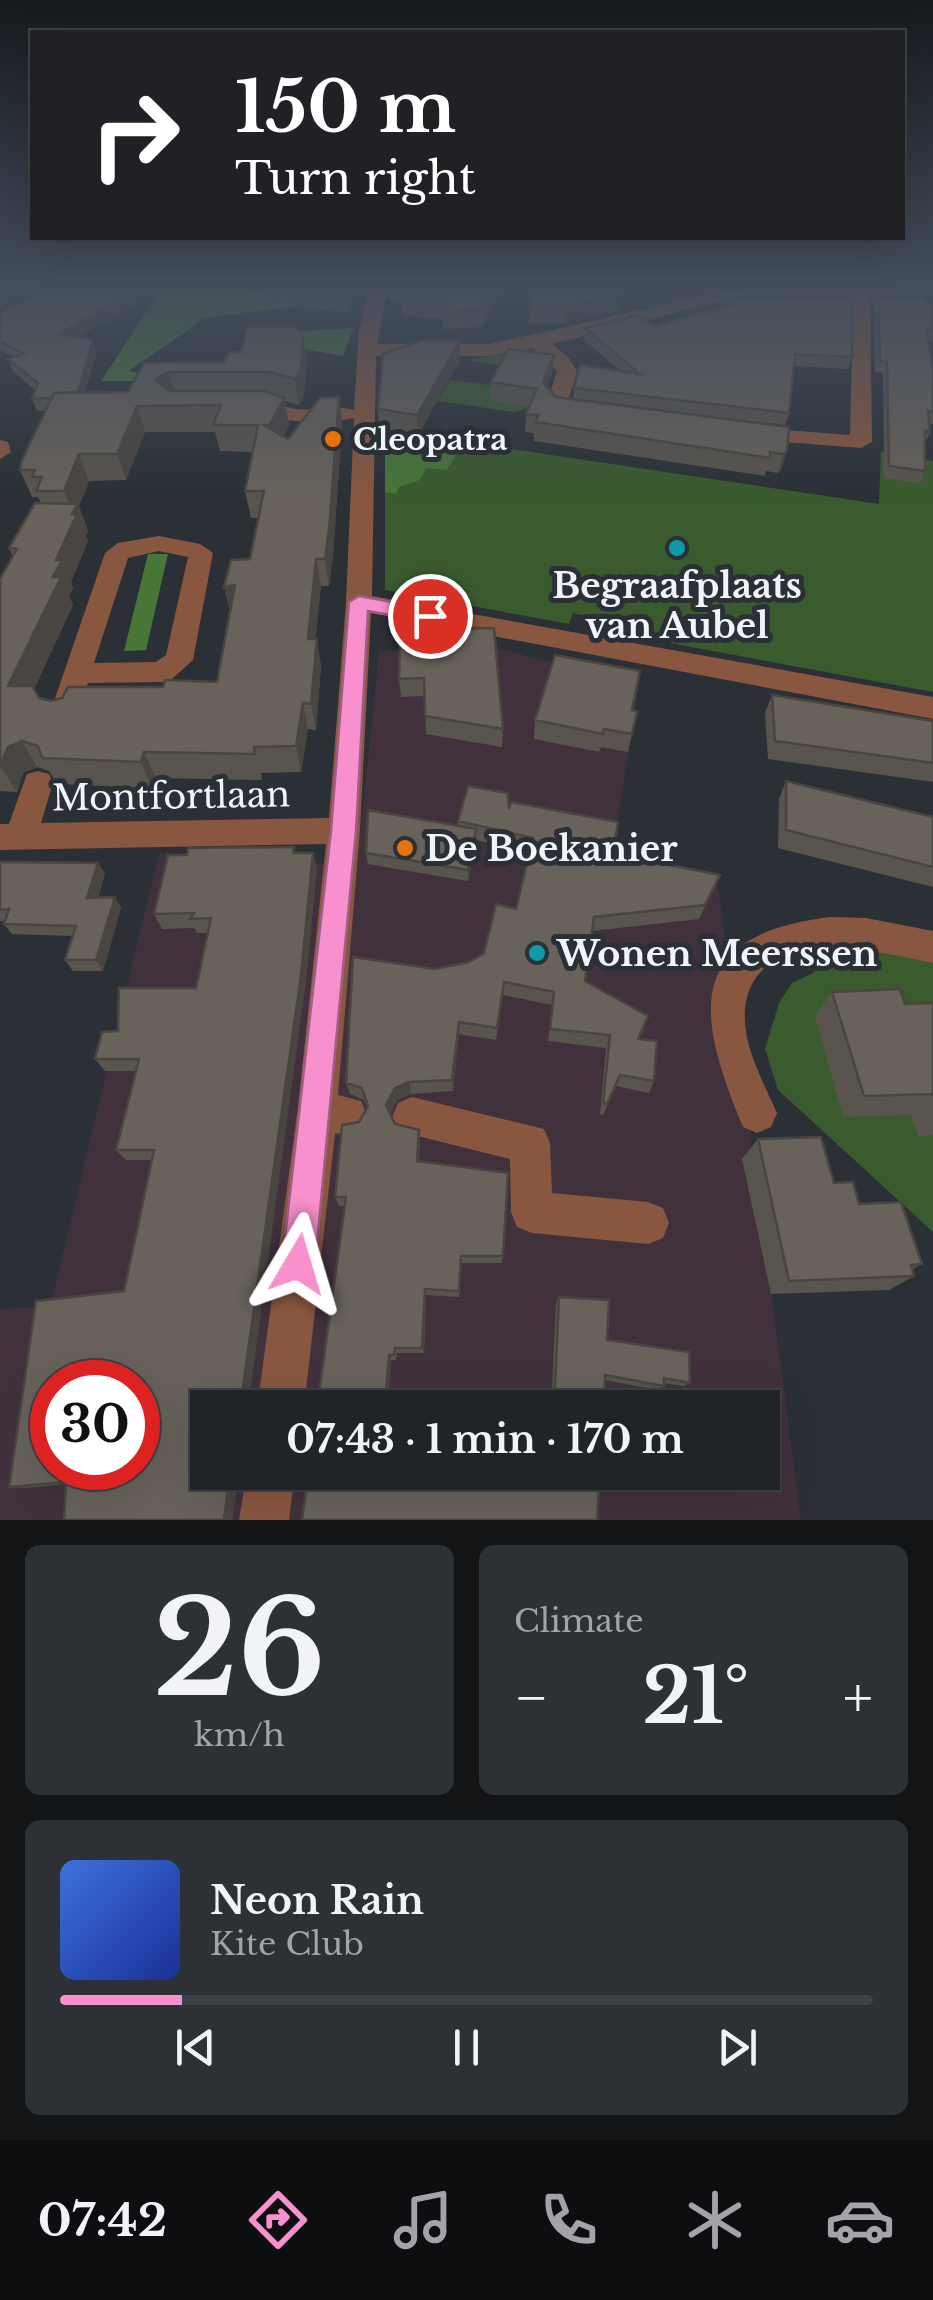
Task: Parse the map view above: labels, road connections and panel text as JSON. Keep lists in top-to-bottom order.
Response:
{
  "streets": {
    "street": ["Montfortlaan"]
  },
  "places": [
    "Cleopatra",
    "Begraafplaats van Aubel",
    "De Boekanier",
    "Wonen Meerssen"
  ],
  "page": {
    "turn": ["150 m", "Turn right"],
    "limit": "30",
    "trip": "07:43 · 1 min · 170 m",
    "tile": [
      ["26", "km/h"],
      "Climate"
    ],
    "heat": ["−", "21°", "+"],
    "song": ["Neon Rain", "Kite Club"],
    "tabs": "07:42"
  }
}
